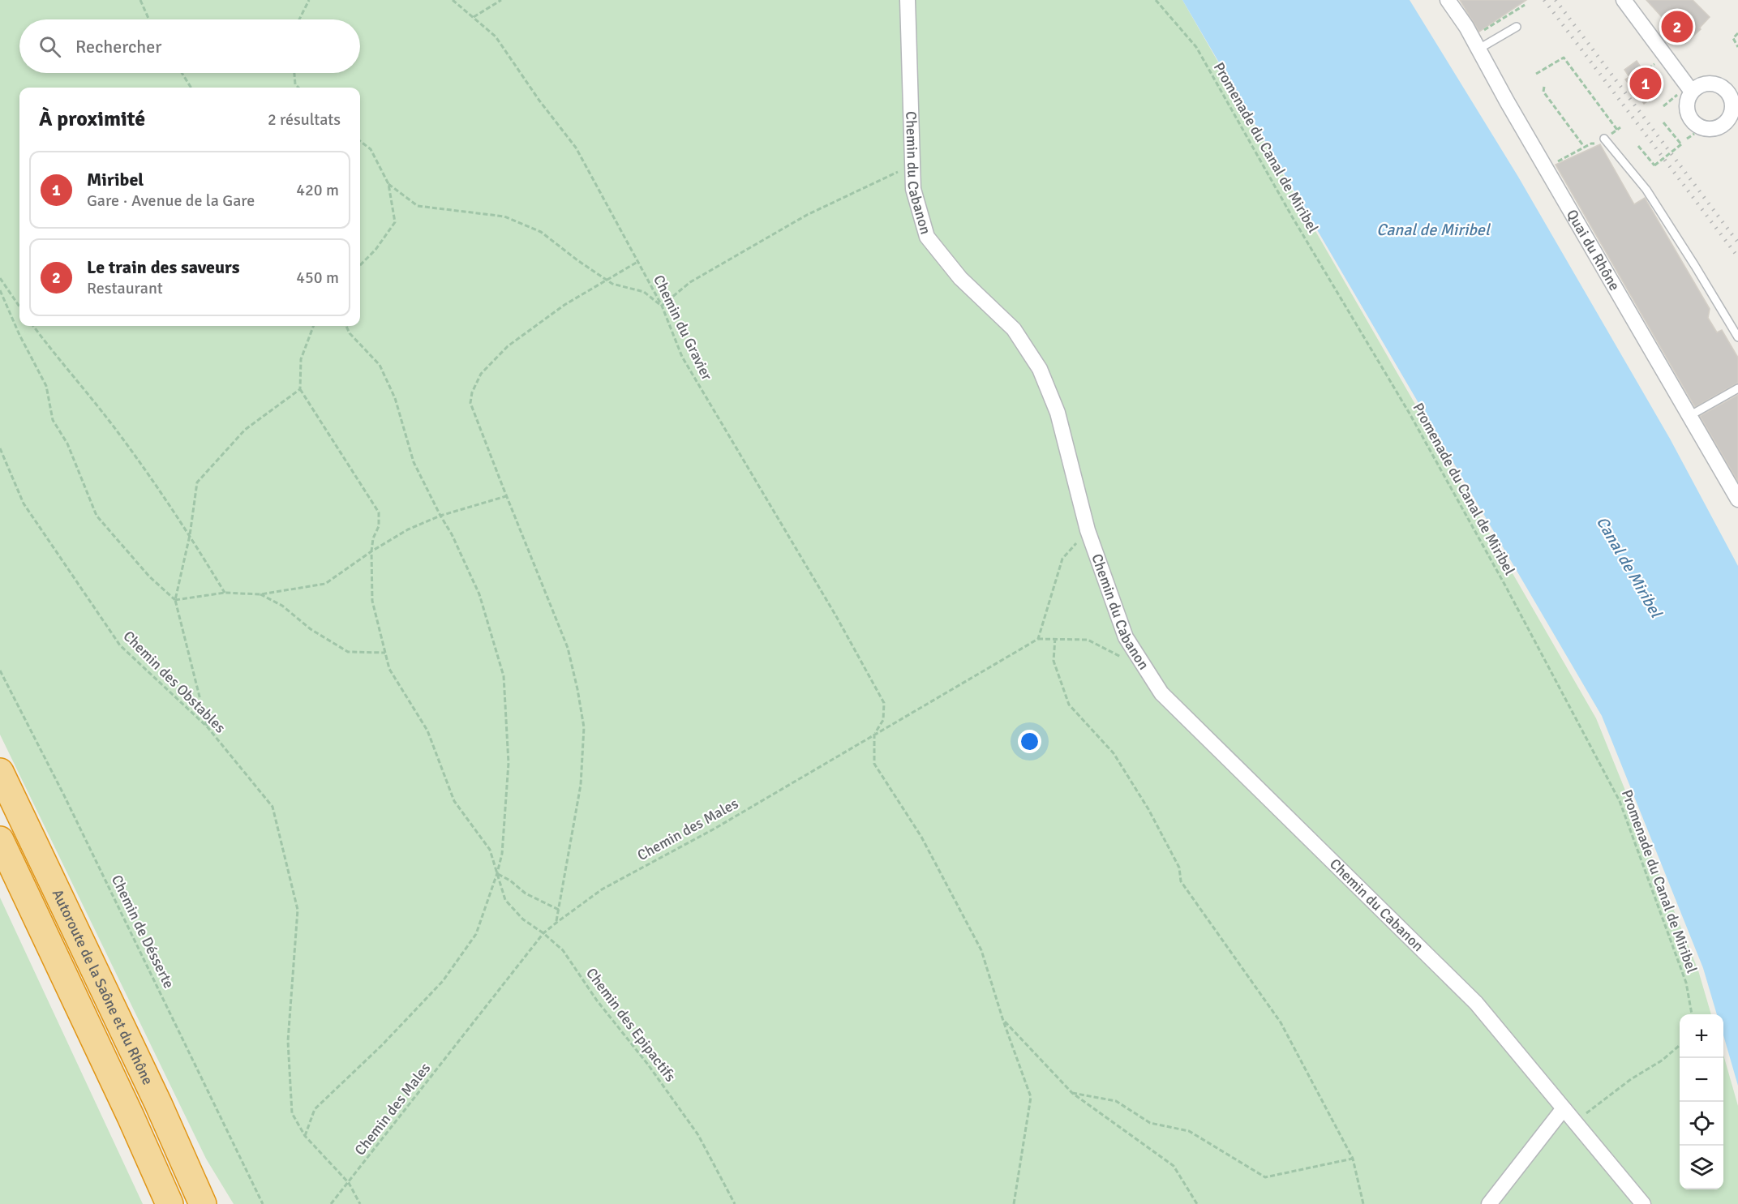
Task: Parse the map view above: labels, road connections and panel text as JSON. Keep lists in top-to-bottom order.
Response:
{
  "streets": {
    "highway": ["Autoroute de la Saône et du Rhône"],
    "street": ["Chemin du Cabanon", "Quai du Rhône"],
    "path": [
      "Promenade du Canal de Miribel",
      "Chemin du Gravier",
      "Chemin des Obstables",
      "Chemin des Males",
      "Chemin de Désserte",
      "Chemin des Epipactifs"
    ]
  },
  "crossings": [
    ["Chemin du Gravier", "Chemin des Males"],
    ["Chemin des Obstables", "Chemin des Males"],
    ["Chemin des Males", "Chemin des Epipactifs"]
  ],
  "water": ["Canal de Miribel"],
  "page": {
    "pins": ["2", "1"],
    "search": "Rechercher",
    "heading": ["À proximité", "2 résultats"],
    "list": [
      {
        "mark": "1",
        "name": "Miribel",
        "note": "Gare · Avenue de la Gare",
        "value": "420 m"
      },
      {
        "mark": "2",
        "name": "Le train des saveurs",
        "note": "Restaurant",
        "value": "450 m"
      }
    ],
    "map_buttons": ["+", "−"]
  }
}
